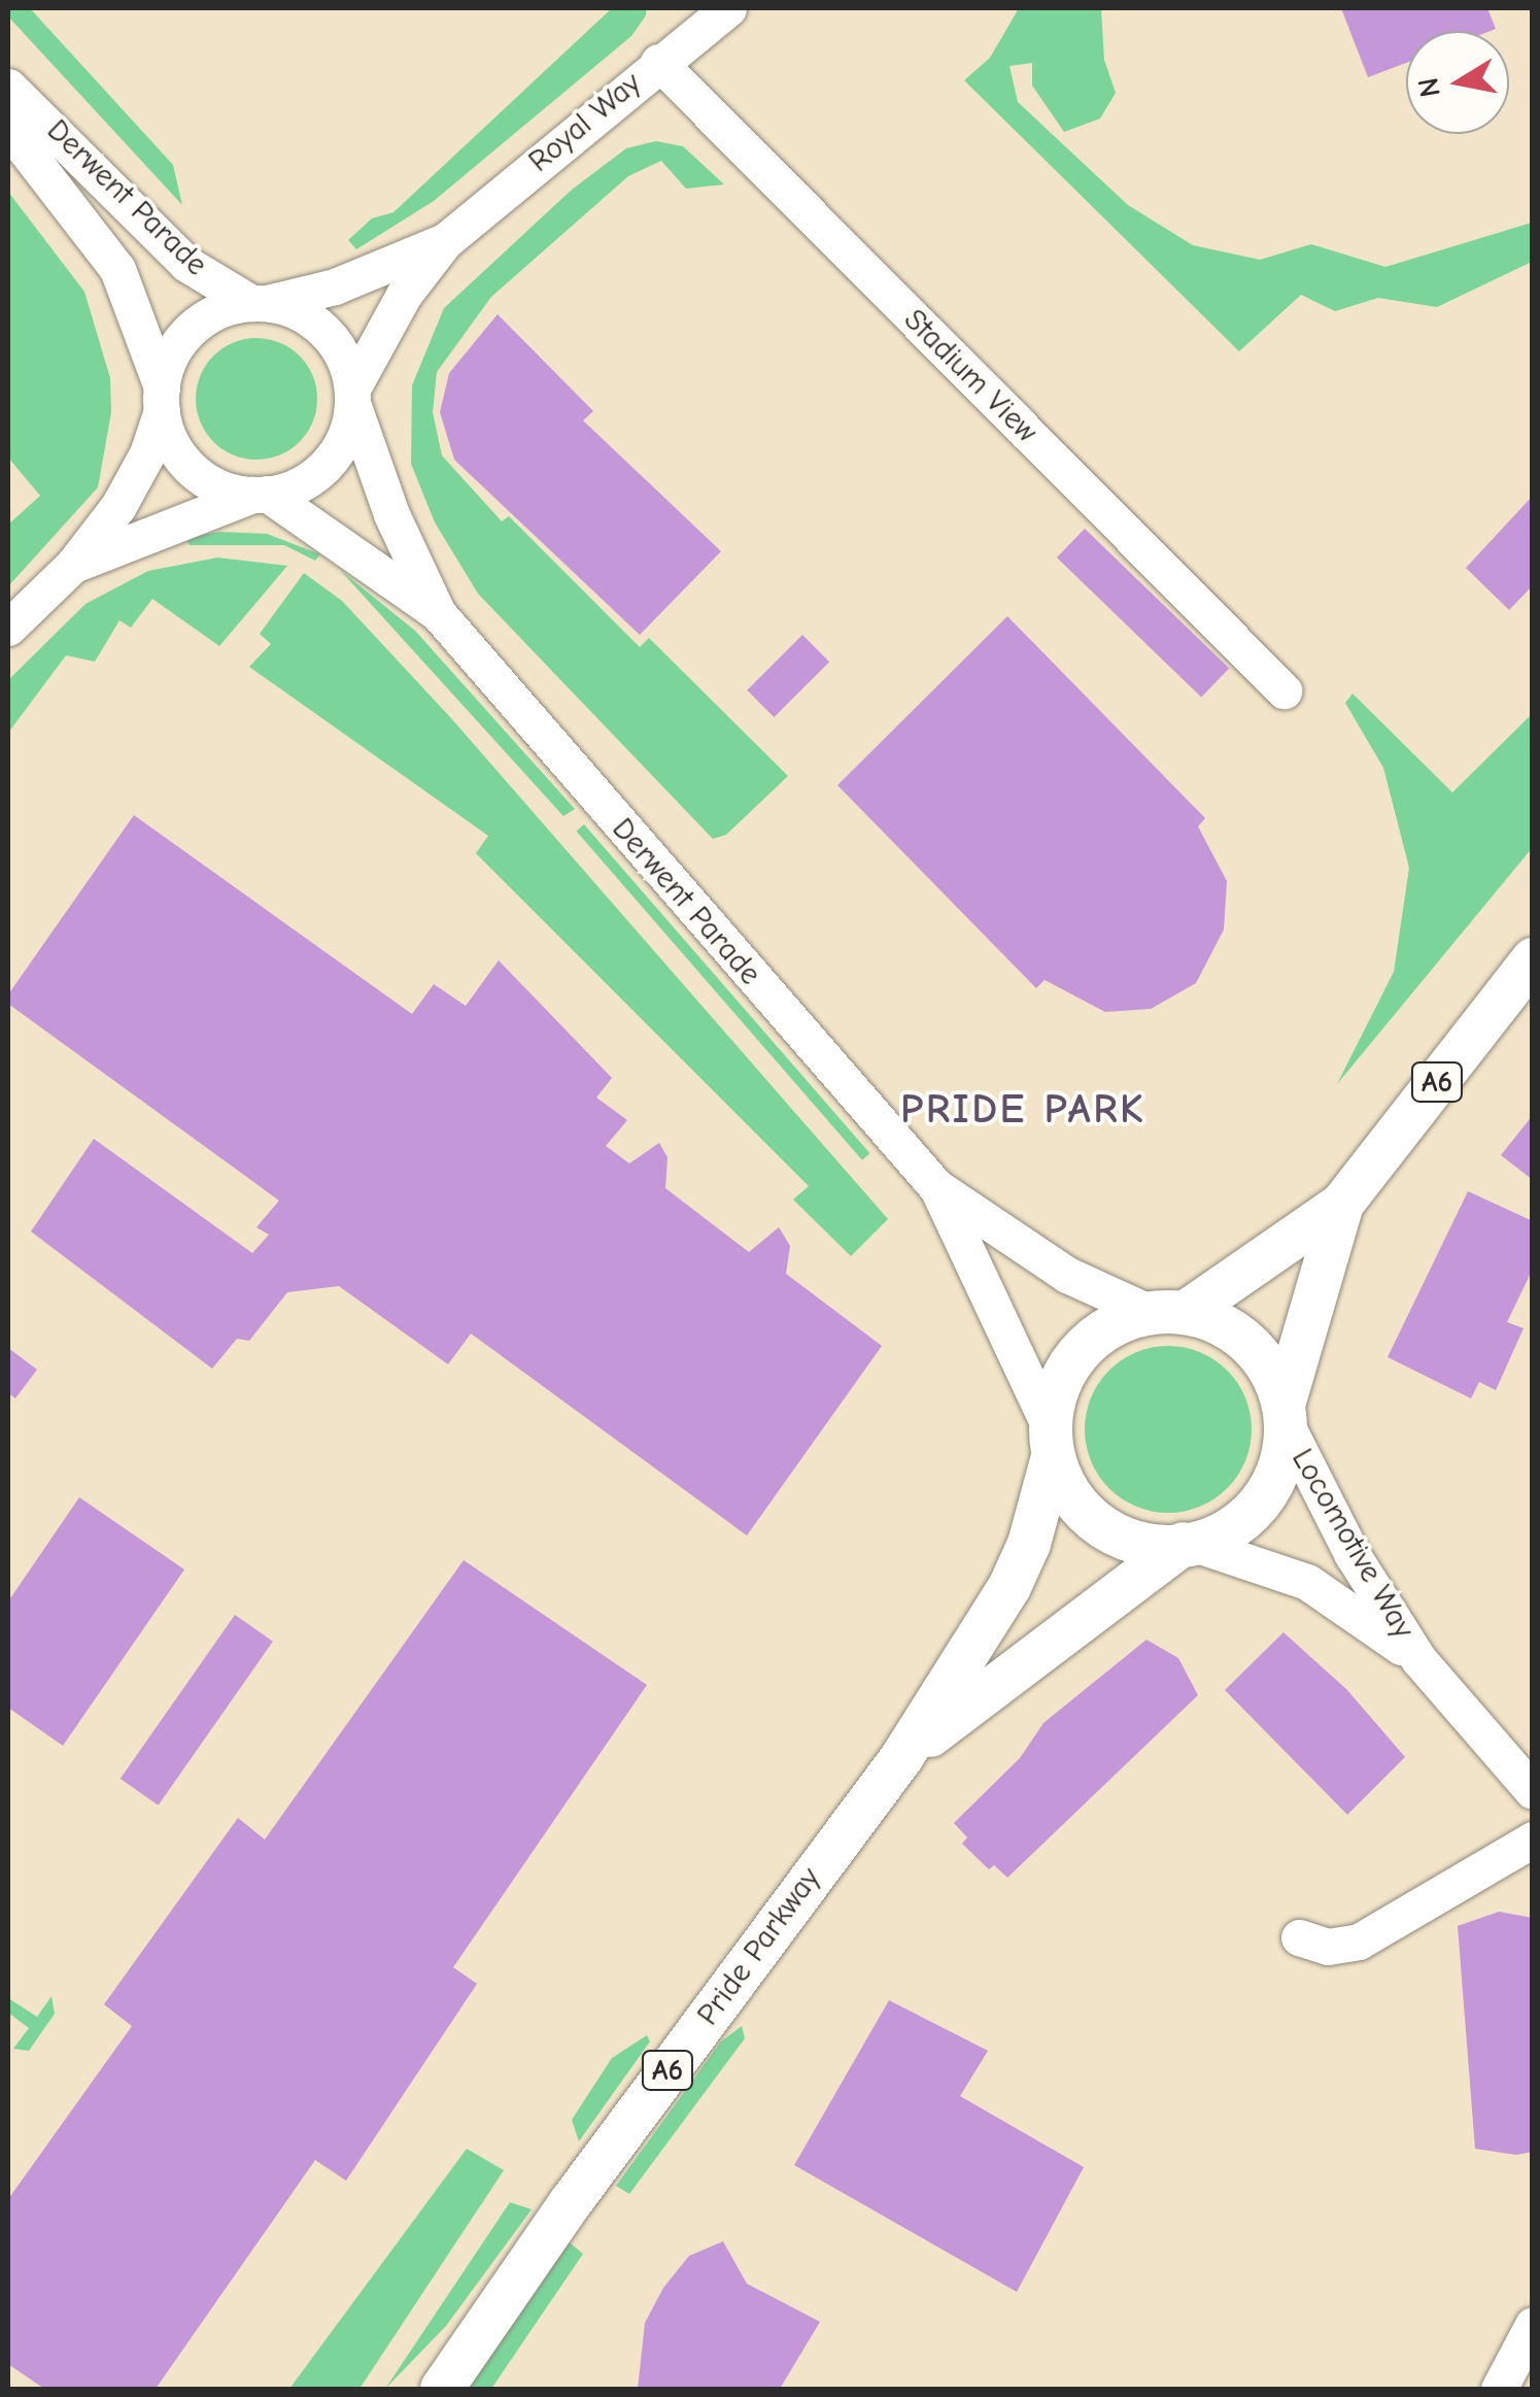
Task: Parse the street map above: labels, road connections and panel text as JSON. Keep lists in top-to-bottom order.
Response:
{
  "streets": {
    "main road": ["A6", "Pride Parkway"],
    "street": [
      "Royal Way",
      "Derwent Parade",
      "Stadium View",
      "Locomotive Way"
    ]
  },
  "crossings": [
    ["Royal Way", "Derwent Parade"],
    ["Royal Way", "Stadium View"],
    ["Derwent Parade", "A6"],
    ["Derwent Parade", "Locomotive Way"],
    ["Derwent Parade", "Pride Parkway"],
    ["A6", "Locomotive Way"],
    ["A6", "Pride Parkway"],
    ["Locomotive Way", "Pride Parkway"]
  ],
  "districts": ["PRIDE PARK"],
  "north": "left"
}
